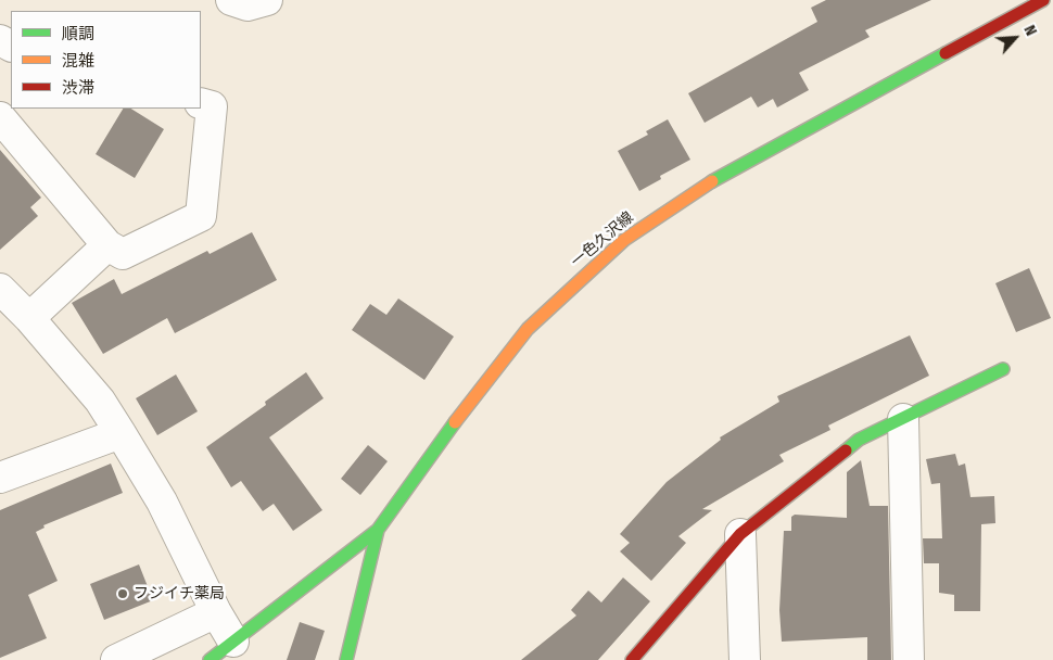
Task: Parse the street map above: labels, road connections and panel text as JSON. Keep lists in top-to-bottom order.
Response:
{
  "streets": {
    "main road": ["一色久沢線"]
  },
  "places": ["フジイチ薬局"],
  "legend": ["順調", "混雑", "渋滞"],
  "north": "top right"
}
